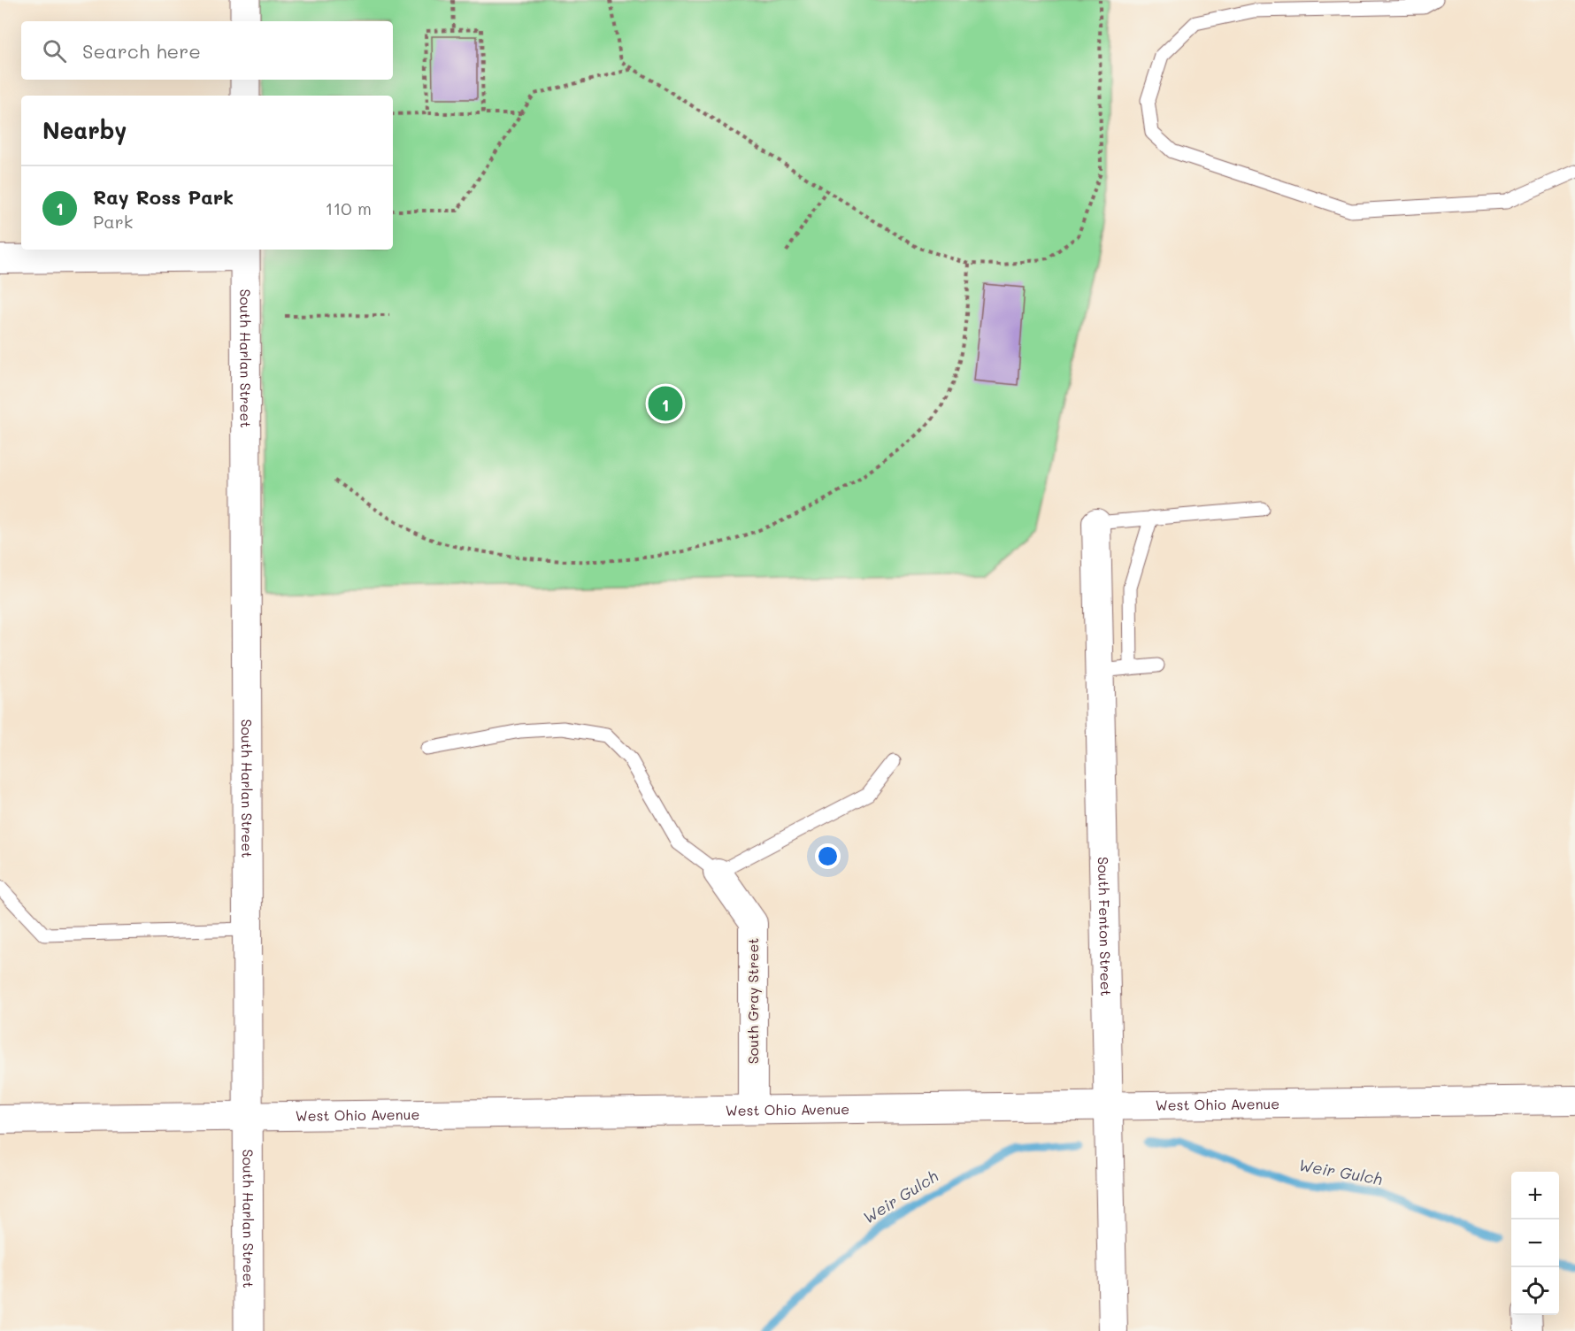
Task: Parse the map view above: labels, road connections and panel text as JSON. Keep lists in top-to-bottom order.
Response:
{
  "streets": {
    "street": [
      "South Harlan Street",
      "South Fenton Street",
      "South Gray Street",
      "West Ohio Avenue"
    ]
  },
  "crossings": [
    ["South Harlan Street", "West Ohio Avenue"],
    ["South Fenton Street", "West Ohio Avenue"],
    ["South Gray Street", "West Ohio Avenue"]
  ],
  "water": ["Weir Gulch"],
  "page": {
    "search": "Search here",
    "heading": "Nearby",
    "list": [
      {
        "mark": "1",
        "name": "Ray Ross Park",
        "note": "Park",
        "value": "110 m"
      }
    ],
    "pins": "1",
    "map_buttons": ["+", "−"]
  }
}
